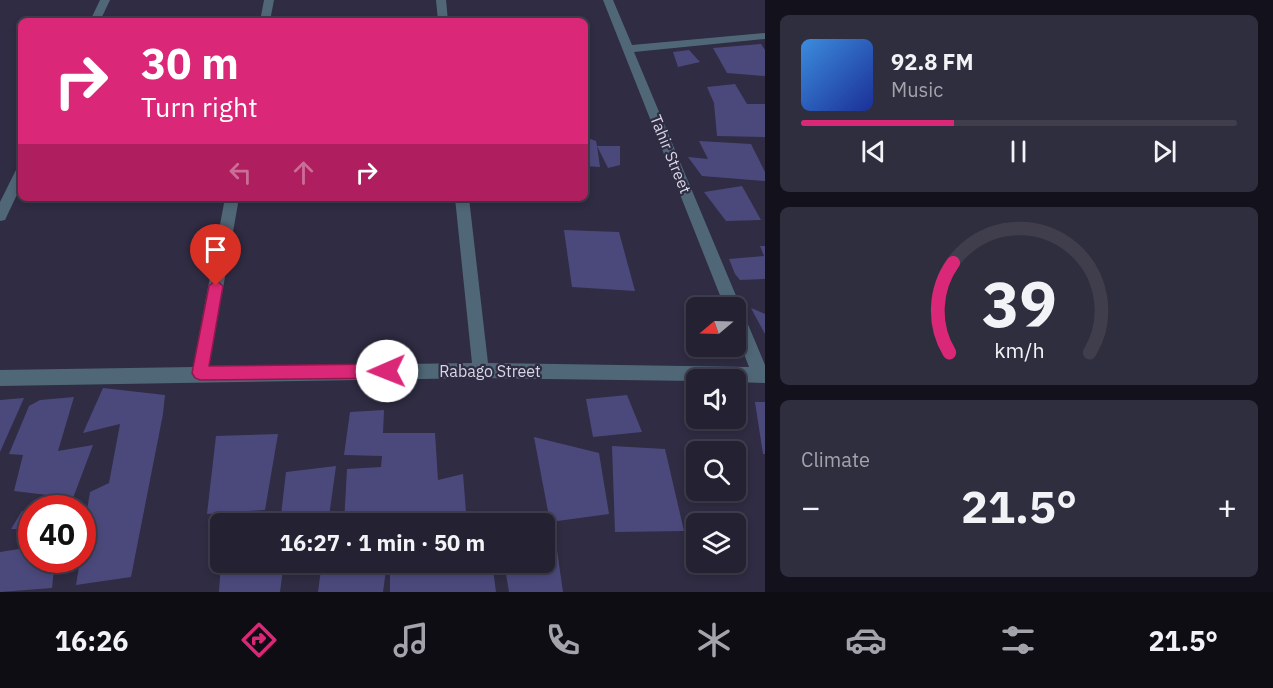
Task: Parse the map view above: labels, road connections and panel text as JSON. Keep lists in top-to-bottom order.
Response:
{
  "streets": {
    "street": ["Tahir Street", "Rabago Street"]
  },
  "north": "left",
  "page": {
    "turn": ["30 m", "Turn right"],
    "song": ["92.8 FM", "Music"],
    "tile": "Climate",
    "heat": ["−", "21.5°", "+"],
    "limit": "40",
    "trip": "16:27 · 1 min · 50 m",
    "tabs": ["16:26", "21.5°"],
    "gauge": ["39", "km/h"]
  }
}
